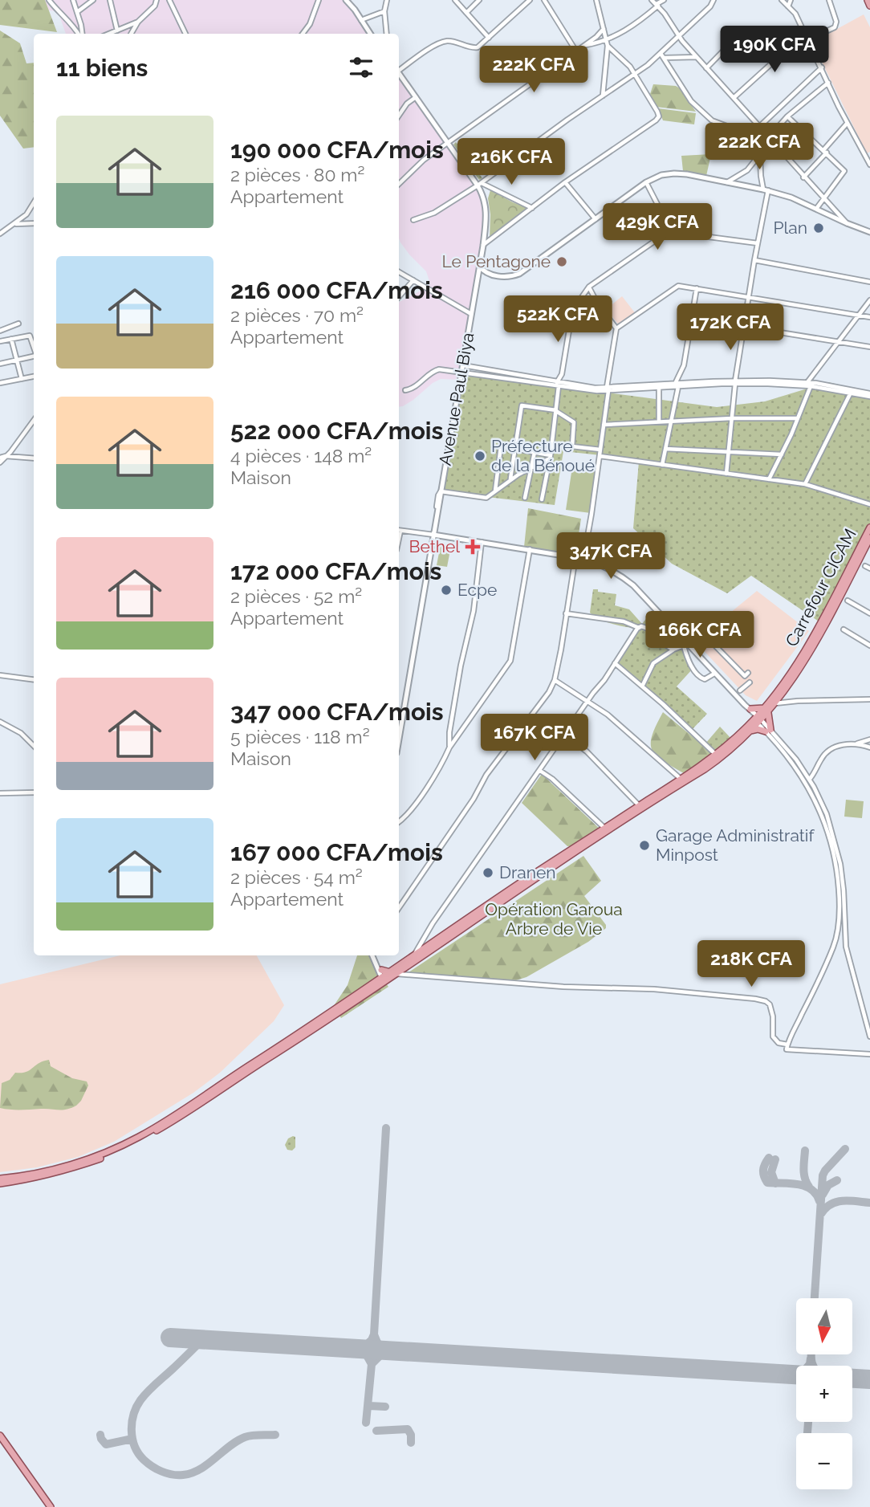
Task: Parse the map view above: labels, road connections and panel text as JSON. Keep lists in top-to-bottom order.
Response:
{
  "streets": {
    "main road": ["Carrefour CICAM"],
    "street": ["Avenue Paul Biya"]
  },
  "parks": ["Opération Garoua Arbre de Vie"],
  "places": {
    "other": [
      "Plan",
      "Le Pentagone",
      "Préfecture de la Bénoué",
      "Ecpe",
      "Garage Administratif Minpost",
      "Dranen"
    ],
    "health": ["Bethel"]
  },
  "north": "bottom",
  "page": {
    "price": [
      "190K CFA",
      "222K CFA",
      "222K CFA",
      "216K CFA",
      "429K CFA",
      "522K CFA",
      "172K CFA",
      "347K CFA",
      "166K CFA",
      "167K CFA",
      "218K CFA"
    ],
    "heading": "11 biens",
    "list": [
      {
        "name": "190 000 CFA/mois",
        "note": "2 pièces · 80 m² · Appartement"
      },
      {
        "name": "216 000 CFA/mois",
        "note": "2 pièces · 70 m² · Appartement"
      },
      {
        "name": "522 000 CFA/mois",
        "note": "4 pièces · 148 m² · Maison"
      },
      {
        "name": "172 000 CFA/mois",
        "note": "2 pièces · 52 m² · Appartement"
      },
      {
        "name": "347 000 CFA/mois",
        "note": "5 pièces · 118 m² · Maison"
      },
      {
        "name": "167 000 CFA/mois",
        "note": "2 pièces · 54 m² · Appartement"
      }
    ],
    "map_buttons": ["+", "−"]
  }
}
